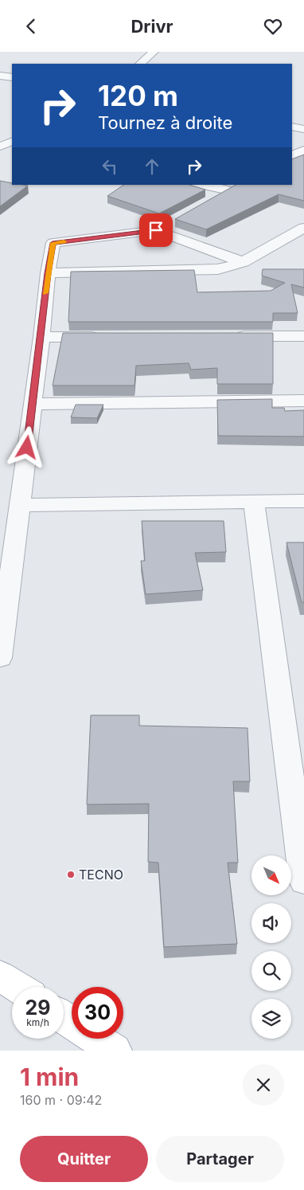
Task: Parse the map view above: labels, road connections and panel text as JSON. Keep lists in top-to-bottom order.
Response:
{
  "places": ["TECNO"],
  "north": "bottom right",
  "page": {
    "header": "Drivr",
    "turn": ["120 m", "Tournez à droite"],
    "speed": "29 km/h",
    "limit": "30",
    "heading": ["1 min", "160 m · 09:42"],
    "buttons": ["Quitter", "Partager"]
  }
}
